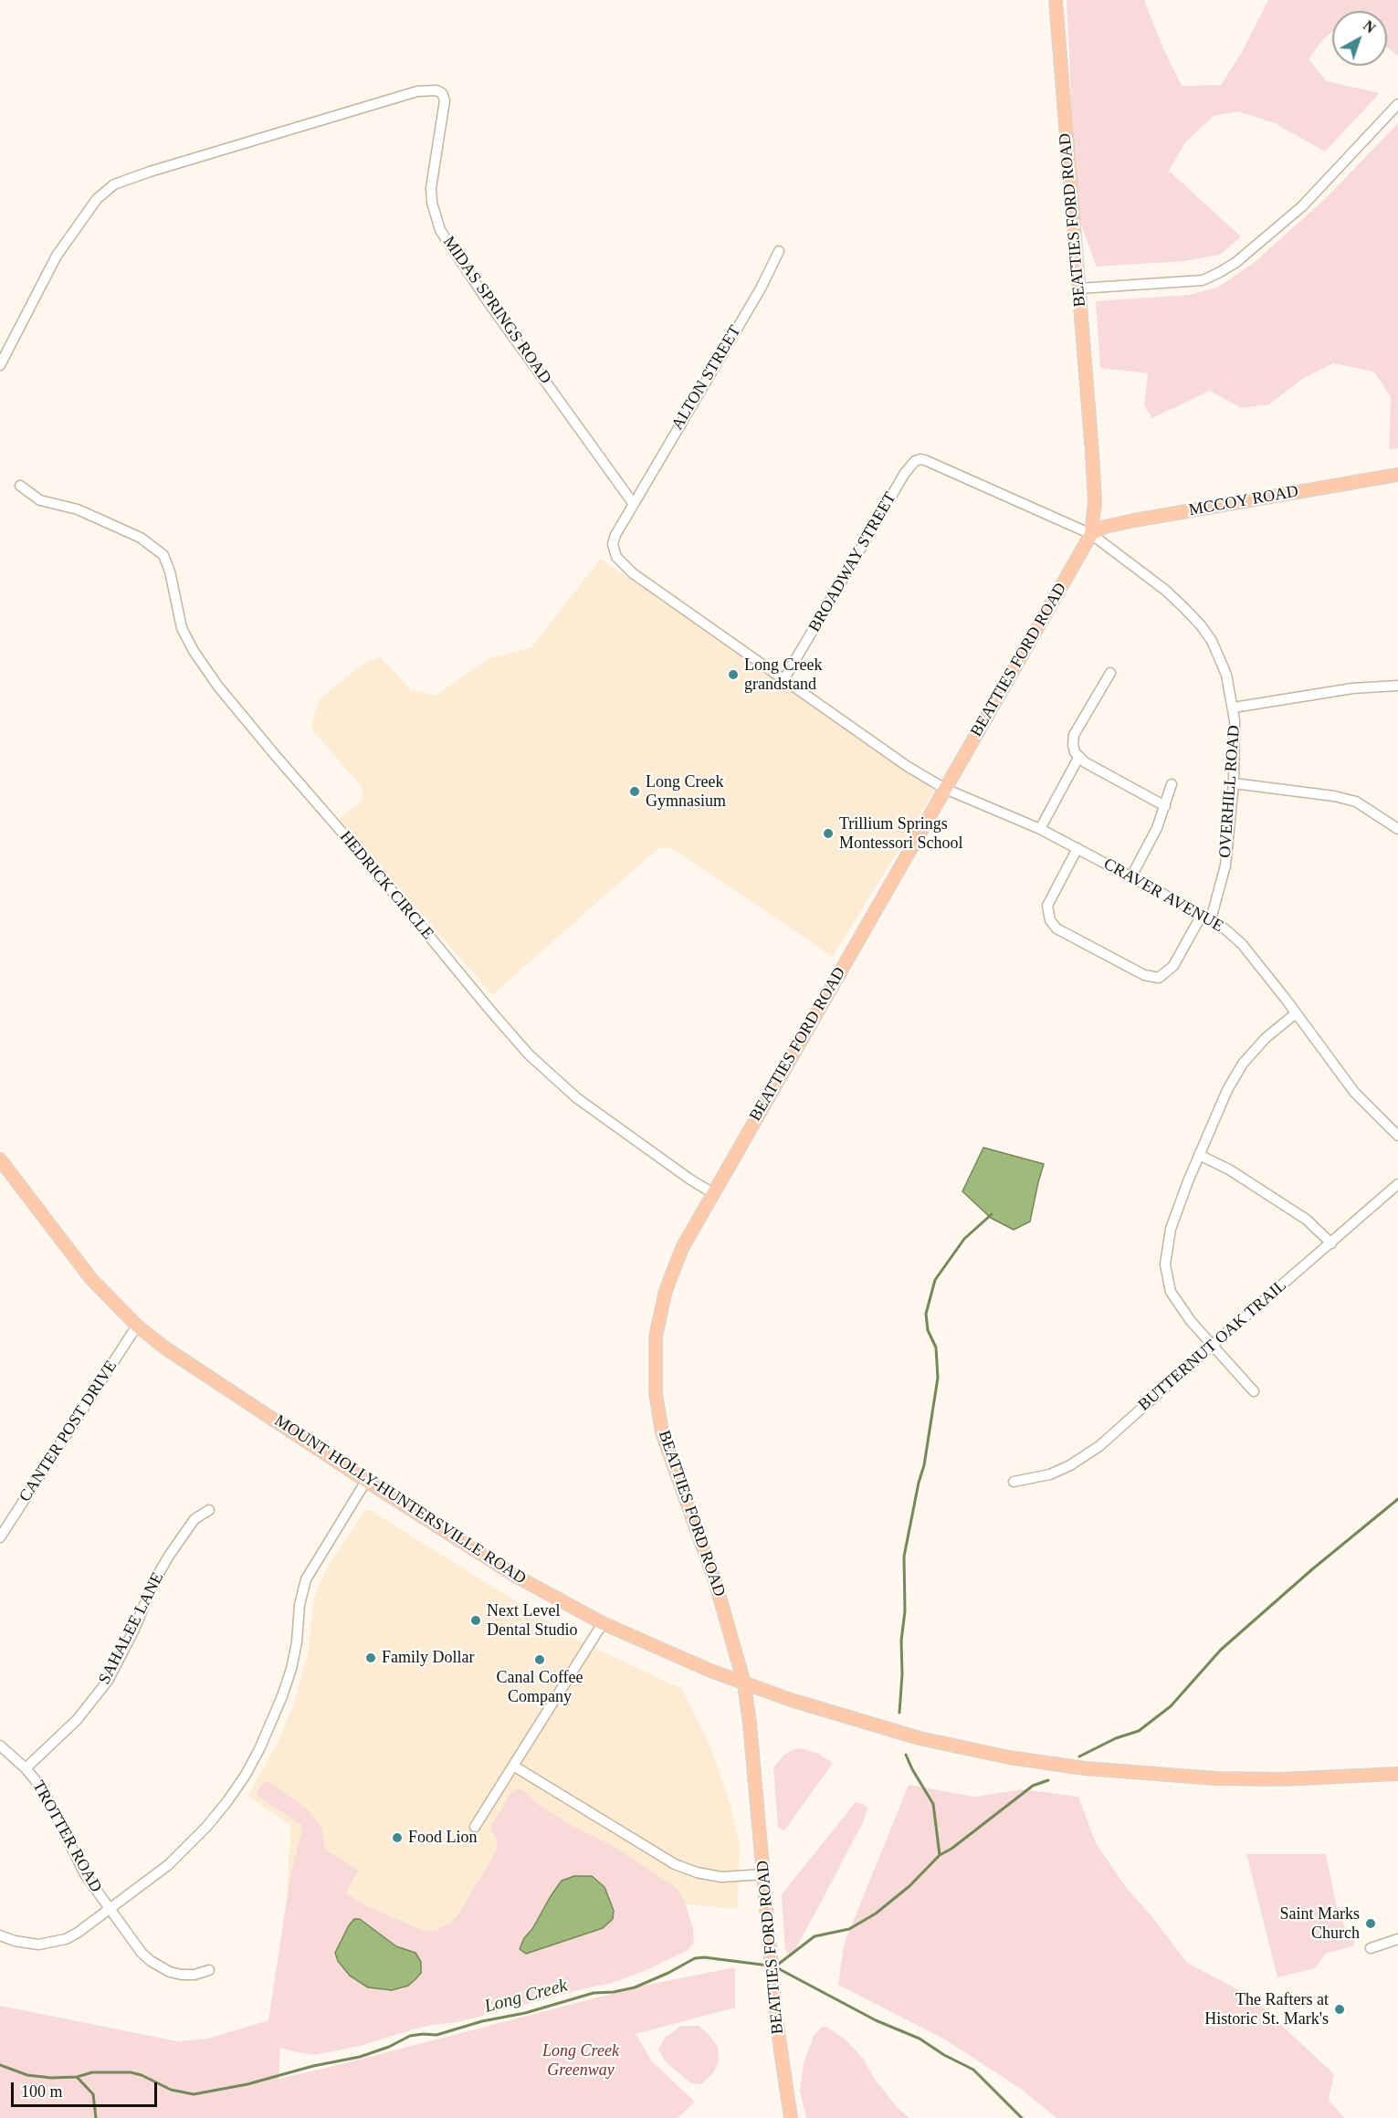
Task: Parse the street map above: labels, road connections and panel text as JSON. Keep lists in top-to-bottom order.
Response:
{
  "streets": {
    "main road": ["BEATTIES FORD ROAD", "MCCOY ROAD", "MOUNT HOLLY-HUNTERSVILLE ROAD"],
    "street": [
      "MIDAS SPRINGS ROAD",
      "ALTON STREET",
      "BROADWAY STREET",
      "OVERHILL ROAD",
      "HEDRICK CIRCLE",
      "CRAVER AVENUE",
      "BUTTERNUT OAK TRAIL",
      "CANTER POST DRIVE",
      "SAHALEE LANE",
      "TROTTER ROAD"
    ]
  },
  "crossings": [
    ["BEATTIES FORD ROAD", "MCCOY ROAD"],
    ["BEATTIES FORD ROAD", "OVERHILL ROAD"],
    ["BEATTIES FORD ROAD", "HEDRICK CIRCLE"],
    ["BEATTIES FORD ROAD", "CRAVER AVENUE"],
    ["BEATTIES FORD ROAD", "MOUNT HOLLY-HUNTERSVILLE ROAD"],
    ["MIDAS SPRINGS ROAD", "ALTON STREET"],
    ["MCCOY ROAD", "OVERHILL ROAD"],
    ["BROADWAY STREET", "OVERHILL ROAD"],
    ["OVERHILL ROAD", "CRAVER AVENUE"],
    ["CANTER POST DRIVE", "MOUNT HOLLY-HUNTERSVILLE ROAD"],
    ["SAHALEE LANE", "TROTTER ROAD"]
  ],
  "water": ["Long Creek"],
  "parks": ["Long Creek Greenway"],
  "places": [
    "Long Creek grandstand",
    "Long Creek Gymnasium",
    "Trillium Springs Montessori School",
    "Next Level Dental Studio",
    "Family Dollar",
    "Canal Coffee Company",
    "Food Lion",
    "Saint Marks Church",
    "The Rafters at Historic St. Mark's"
  ],
  "scale_bar": "100 m",
  "north": "top right"
}
